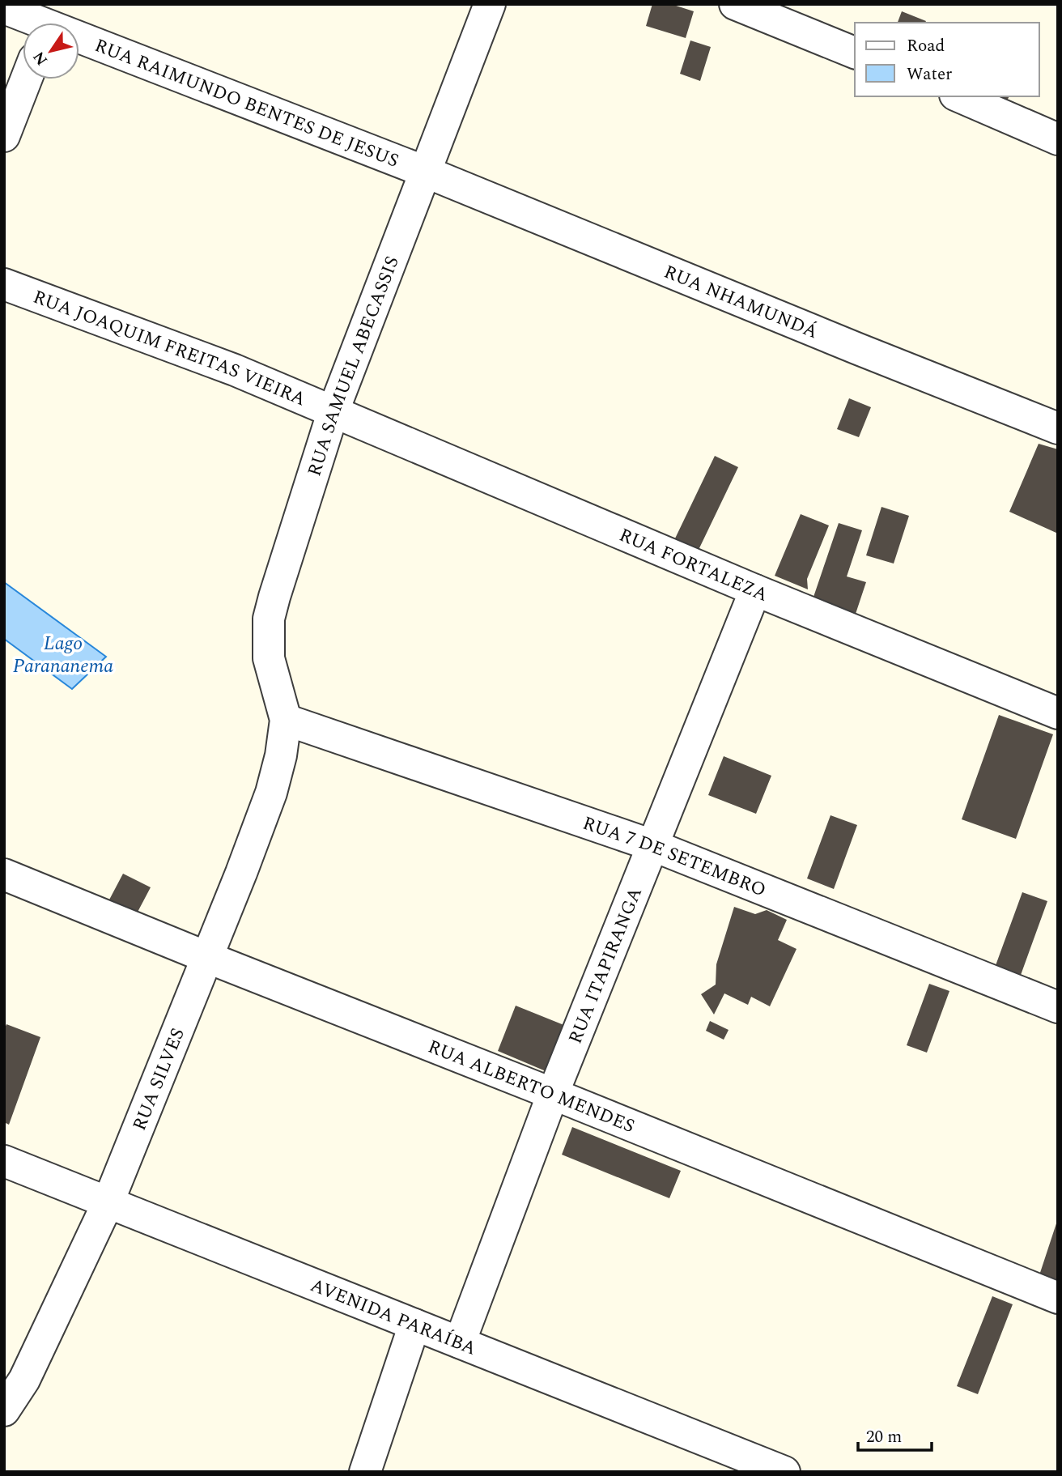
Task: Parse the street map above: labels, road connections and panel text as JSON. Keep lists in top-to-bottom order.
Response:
{
  "streets": {
    "street": [
      "RUA RAIMUNDO BENTES DE JESUS",
      "RUA NHAMUNDÁ",
      "RUA JOAQUIM FREITAS VIEIRA",
      "RUA SAMUEL ABECASSIS",
      "RUA FORTALEZA",
      "RUA 7 DE SETEMBRO",
      "RUA ITAPIRANGA",
      "RUA SILVES",
      "RUA ALBERTO MENDES",
      "AVENIDA PARAÍBA"
    ]
  },
  "crossings": [
    ["RUA RAIMUNDO BENTES DE JESUS", "RUA NHAMUNDÁ"],
    ["RUA RAIMUNDO BENTES DE JESUS", "RUA SAMUEL ABECASSIS"],
    ["RUA NHAMUNDÁ", "RUA SAMUEL ABECASSIS"],
    ["RUA JOAQUIM FREITAS VIEIRA", "RUA SAMUEL ABECASSIS"],
    ["RUA JOAQUIM FREITAS VIEIRA", "RUA FORTALEZA"],
    ["RUA SAMUEL ABECASSIS", "RUA FORTALEZA"],
    ["RUA SAMUEL ABECASSIS", "RUA 7 DE SETEMBRO"],
    ["RUA SAMUEL ABECASSIS", "RUA SILVES"],
    ["RUA FORTALEZA", "RUA ITAPIRANGA"],
    ["RUA 7 DE SETEMBRO", "RUA ITAPIRANGA"],
    ["RUA 7 DE SETEMBRO", "RUA SILVES"],
    ["RUA ITAPIRANGA", "RUA ALBERTO MENDES"],
    ["RUA ITAPIRANGA", "AVENIDA PARAÍBA"],
    ["RUA SILVES", "RUA ALBERTO MENDES"],
    ["RUA SILVES", "AVENIDA PARAÍBA"]
  ],
  "water": ["Lago Parananema"],
  "legend": ["Road", "Water"],
  "scale_bar": "20 m",
  "north": "bottom left"
}
